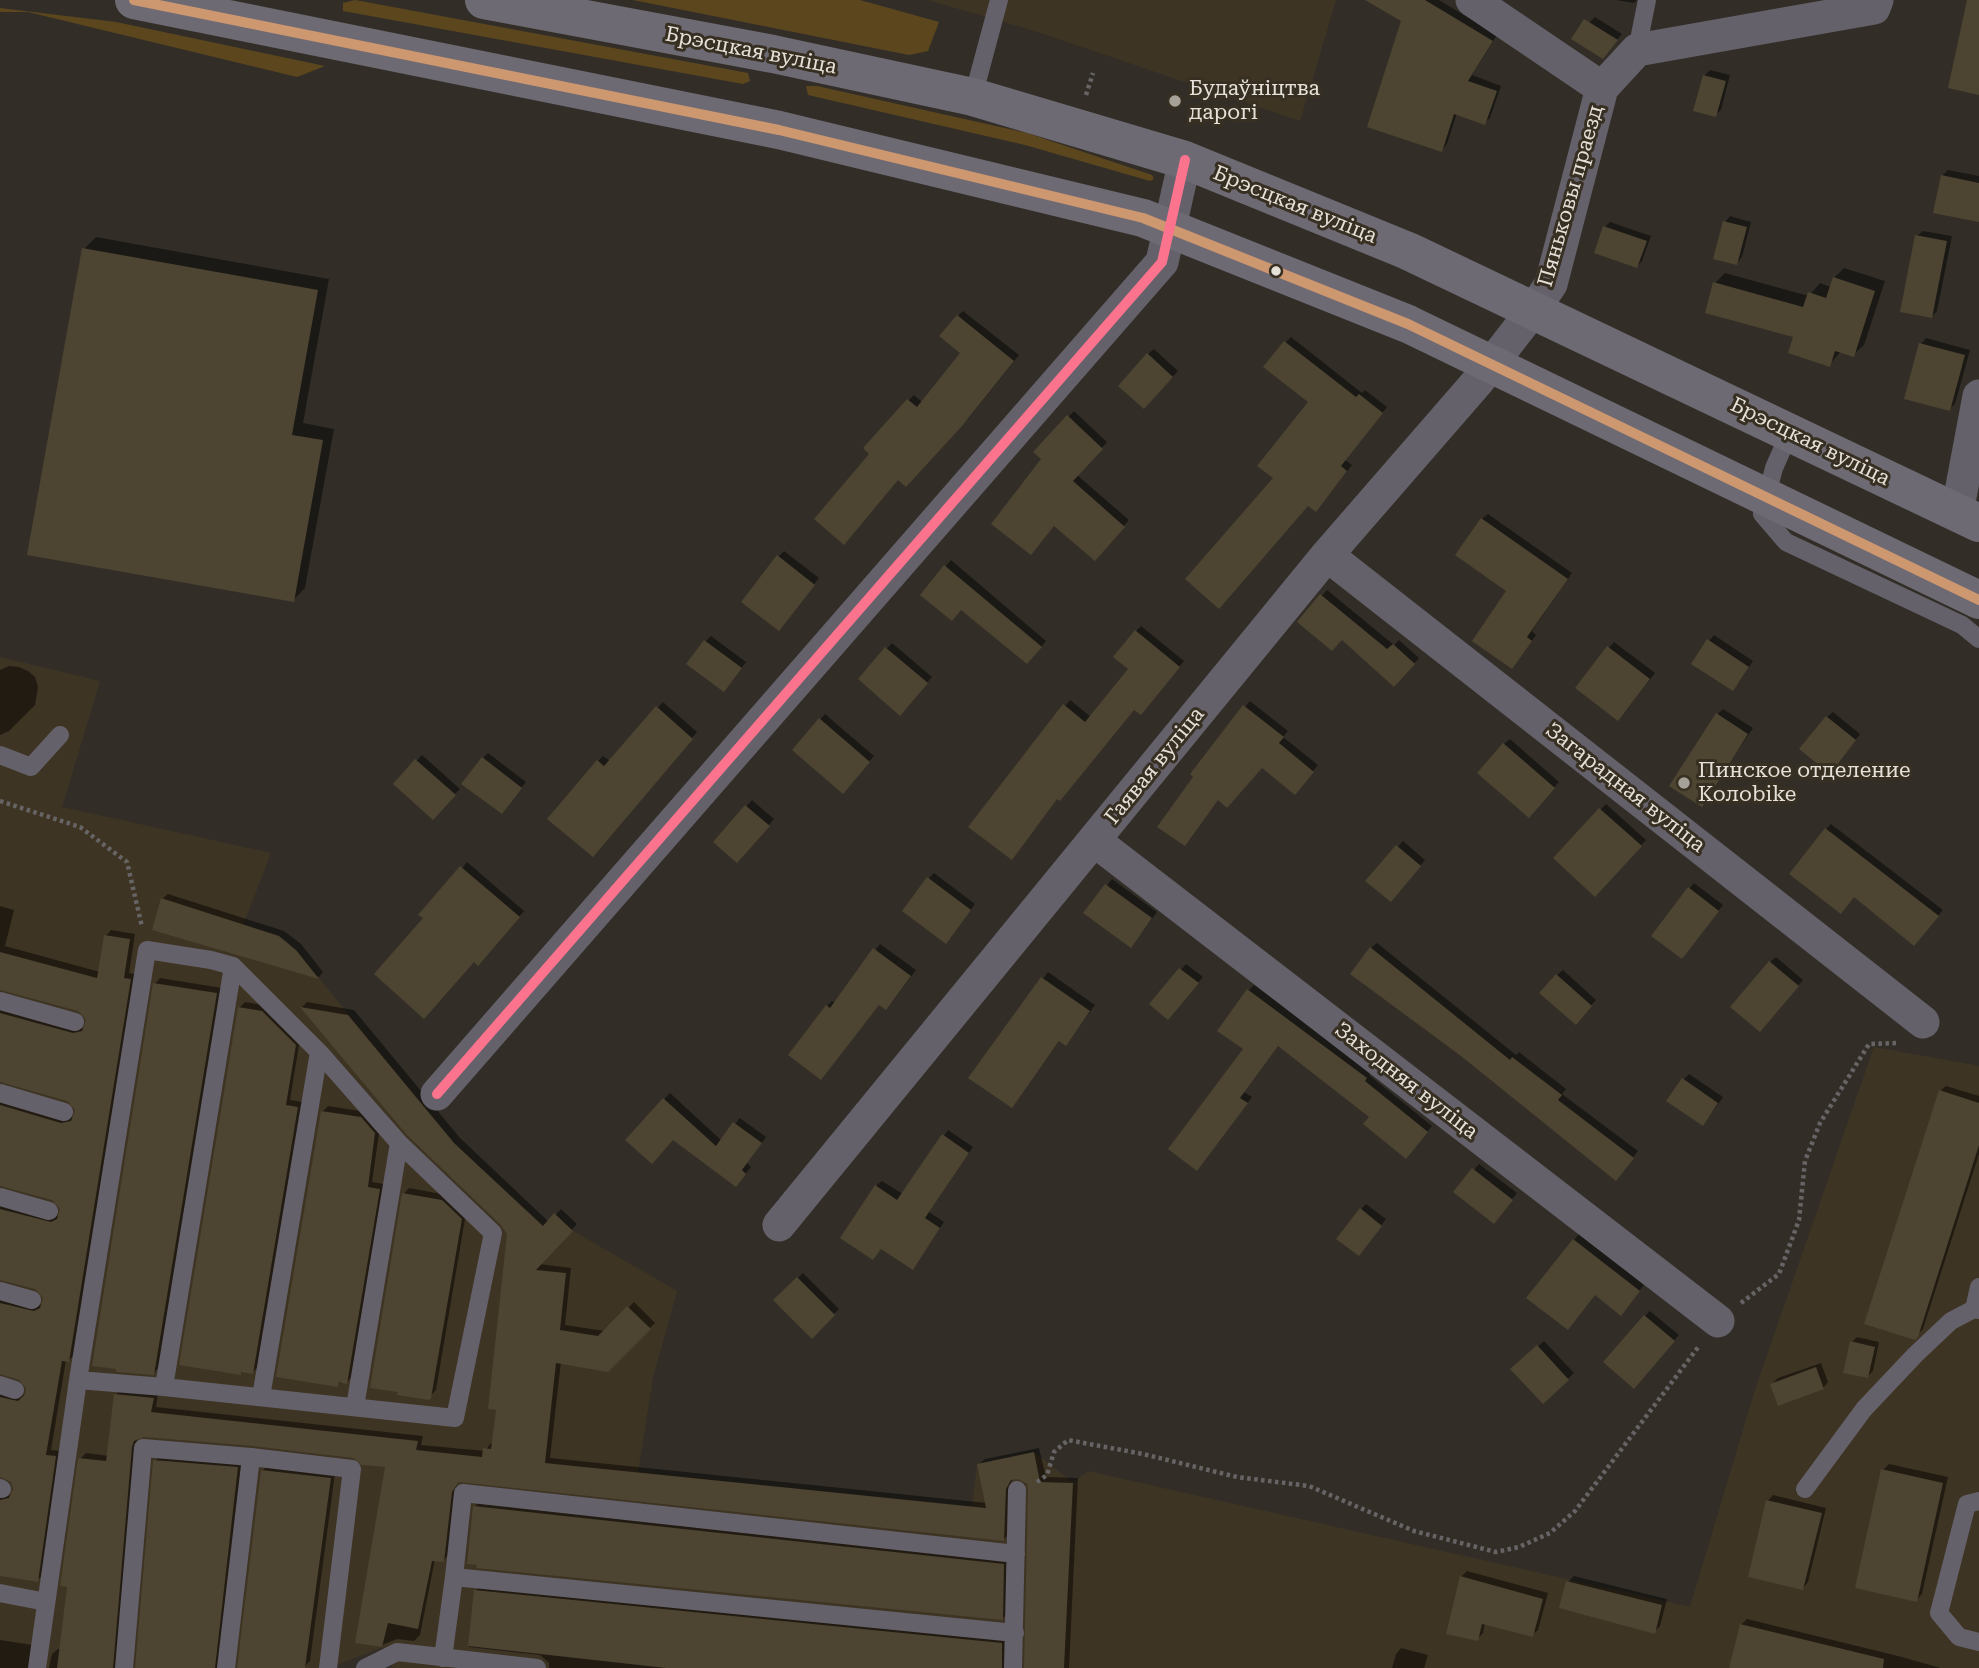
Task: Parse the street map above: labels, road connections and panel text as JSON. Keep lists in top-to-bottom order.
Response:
{
  "streets": {
    "main road": ["Брэсцкая вуліца"],
    "street": [
      "Пяньковы праезд",
      "Гаявая вуліца",
      "Загарадная вуліца",
      "Заходняя вуліца"
    ]
  },
  "crossings": [
    ["Брэсцкая вуліца", "Пяньковы праезд"],
    ["Брэсцкая вуліца", "Гаявая вуліца"],
    ["Пяньковы праезд", "Гаявая вуліца"],
    ["Гаявая вуліца", "Загарадная вуліца"],
    ["Гаявая вуліца", "Заходняя вуліца"]
  ],
  "places": ["Будаўніцтва дарогі", "Пинское отделение Колоbike"]
}
